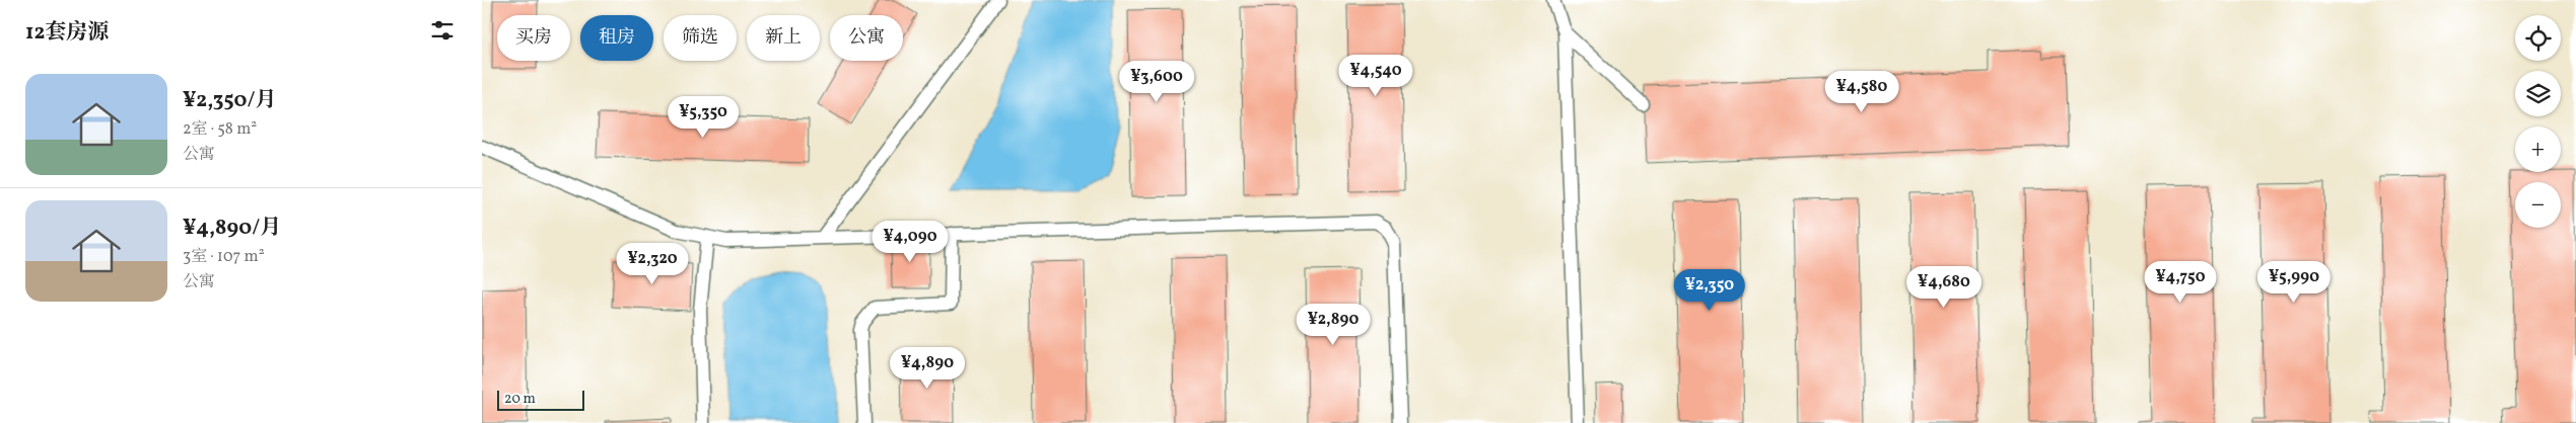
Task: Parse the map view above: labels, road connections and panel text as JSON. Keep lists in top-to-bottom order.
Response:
{
  "scale_bar": "20 m",
  "page": {
    "heading": "12套房源",
    "map_buttons": ["+", "−"],
    "chip": [
      "买房",
      "租房",
      "筛选",
      "新上",
      "公寓"
    ],
    "price": [
      "¥4,540",
      "¥3,600",
      "¥4,580",
      "¥5,350",
      "¥4,090",
      "¥2,320",
      "¥4,750",
      "¥5,990",
      "¥4,680",
      "¥2,350",
      "¥2,890",
      "¥4,890"
    ],
    "list": [
      {
        "name": "¥2,350/月",
        "note": "2室 · 58 m² · 公寓"
      },
      {
        "name": "¥4,890/月",
        "note": "3室 · 107 m² · 公寓"
      }
    ],
    "scale": "20 m"
  }
}
